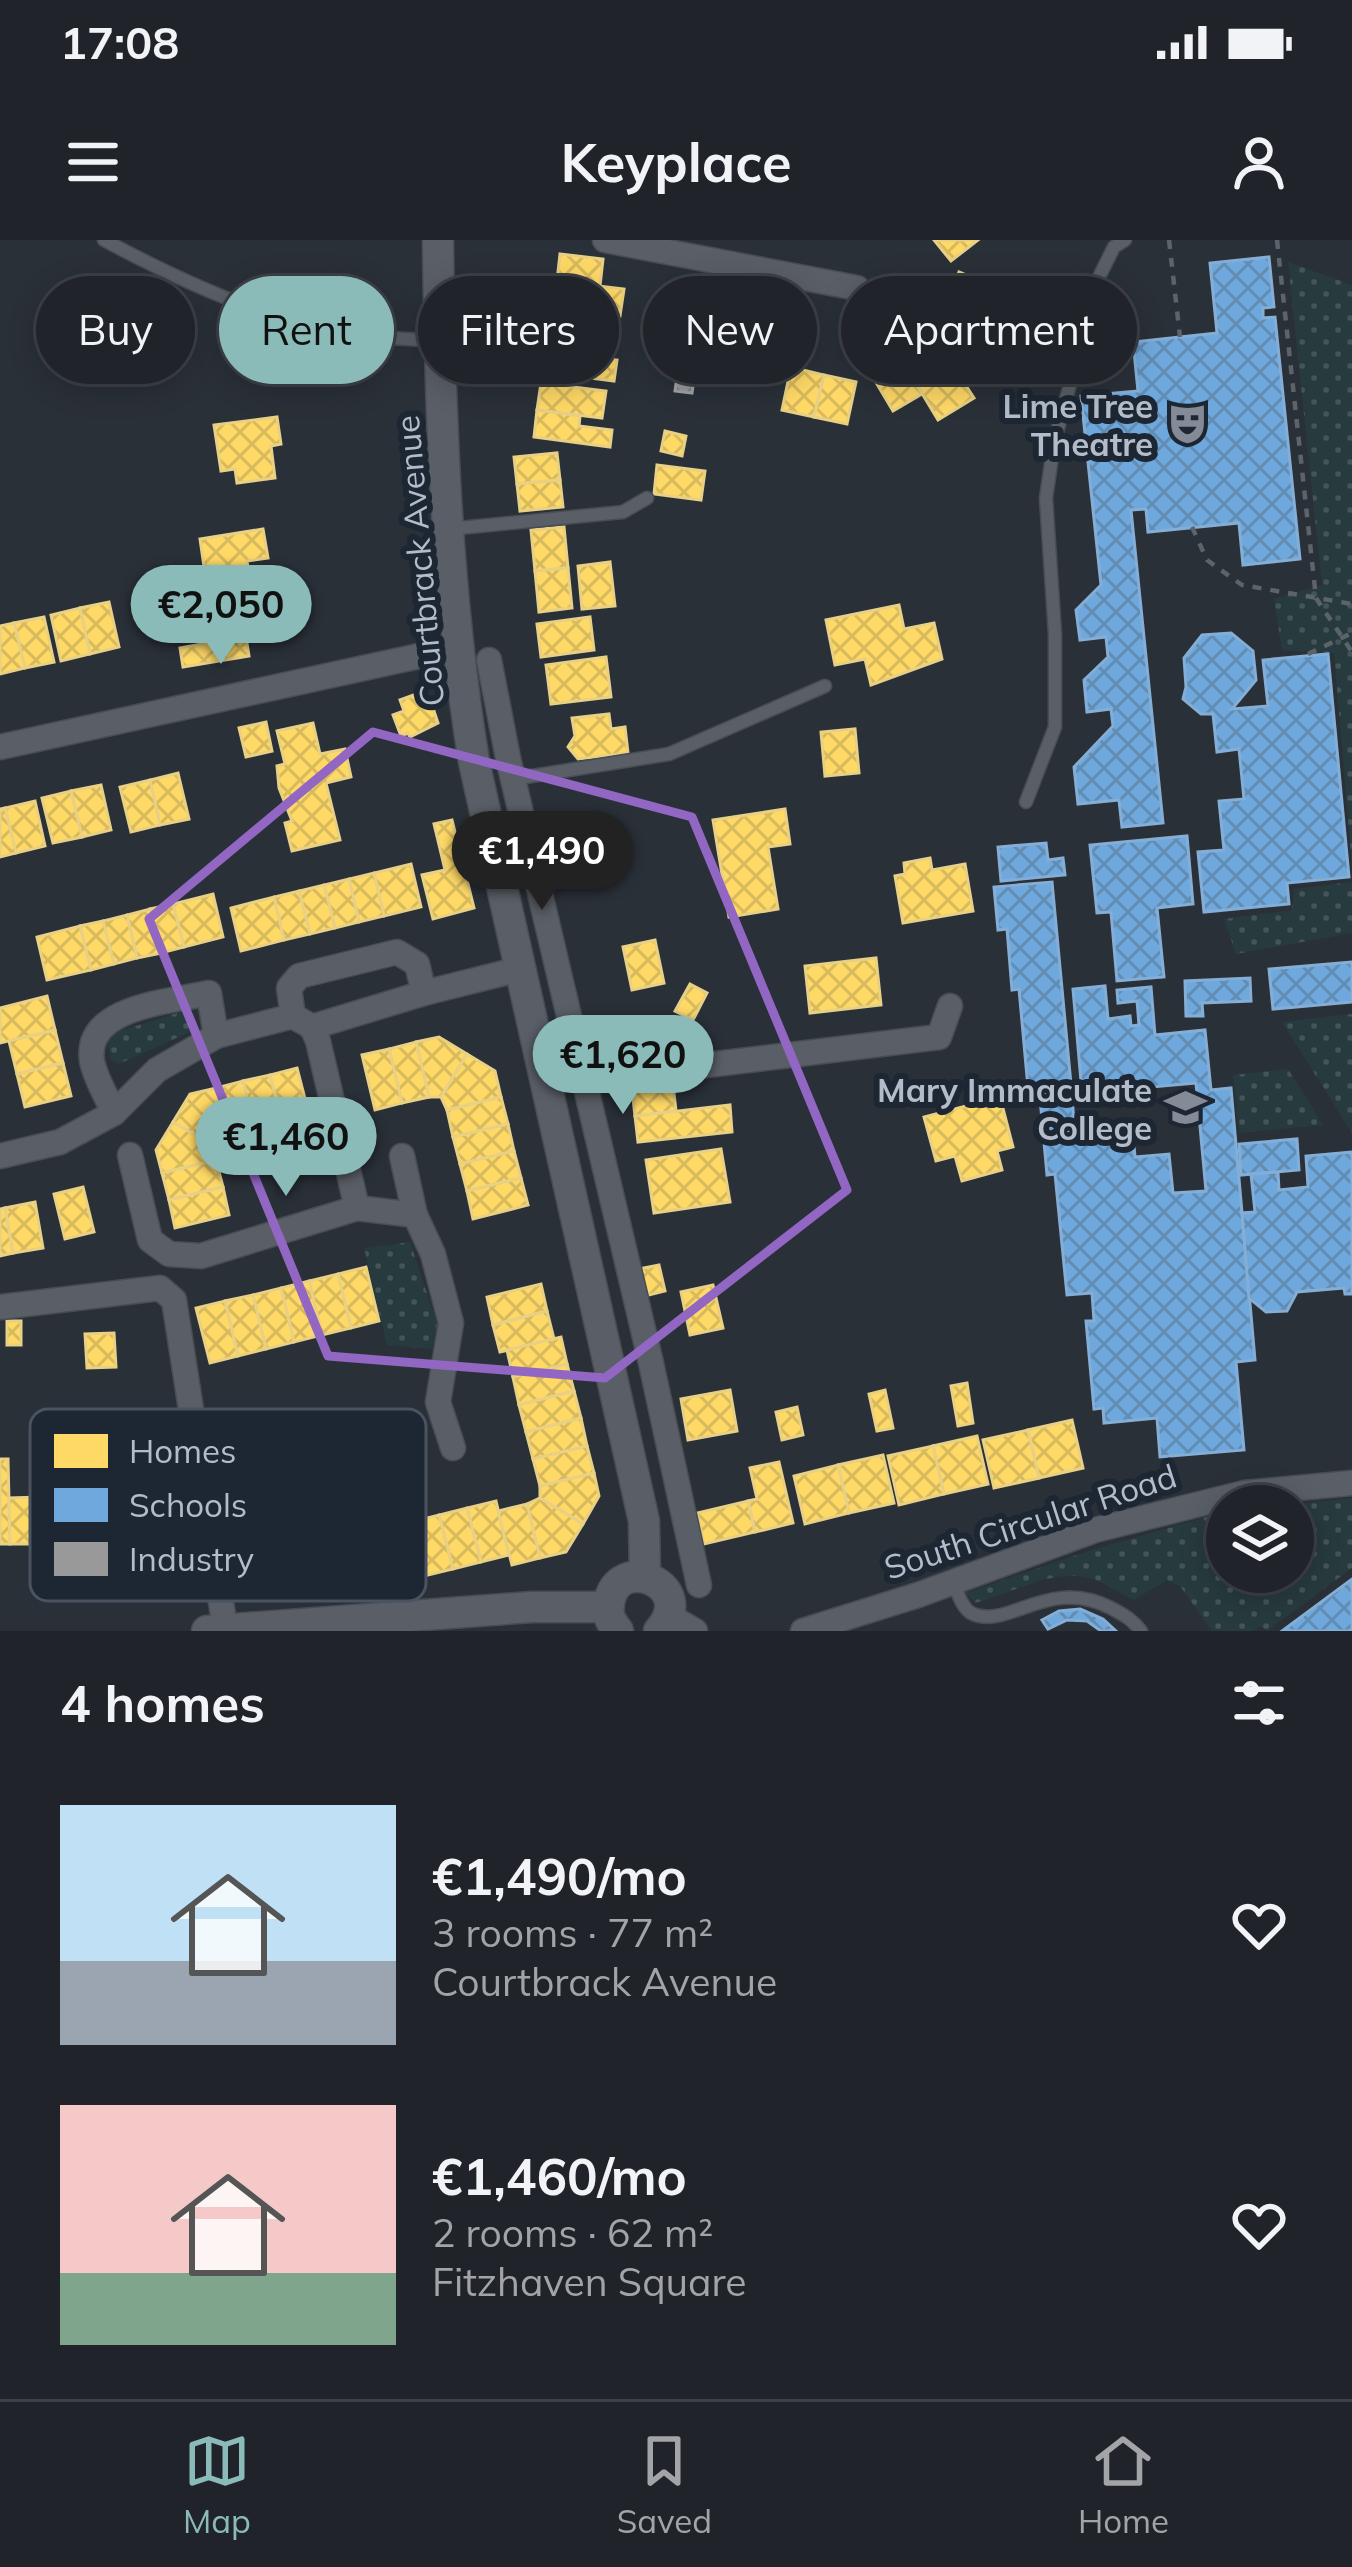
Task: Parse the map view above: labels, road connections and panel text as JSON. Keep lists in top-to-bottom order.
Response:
{
  "streets": {
    "street": ["Courtbrack Avenue", "South Circular Road"]
  },
  "places": {
    "theatre": ["Lime Tree Theatre"],
    "school or university": ["Mary Immaculate College"]
  },
  "legend": ["Homes", "Schools", "Industry"],
  "page": {
    "status": "17:08",
    "header": "Keyplace",
    "chip": [
      "Buy",
      "Rent",
      "Filters",
      "New",
      "Apartment"
    ],
    "price": [
      "€2,050",
      "€1,490",
      "€1,620",
      "€1,460"
    ],
    "heading": "4 homes",
    "list": [
      {
        "name": "€1,490/mo",
        "note": "3 rooms · 77 m² · Courtbrack Avenue"
      },
      {
        "name": "€1,460/mo",
        "note": "2 rooms · 62 m² · Fitzhaven Square"
      }
    ],
    "tabs": ["Map", "Saved", "Home"]
  }
}
